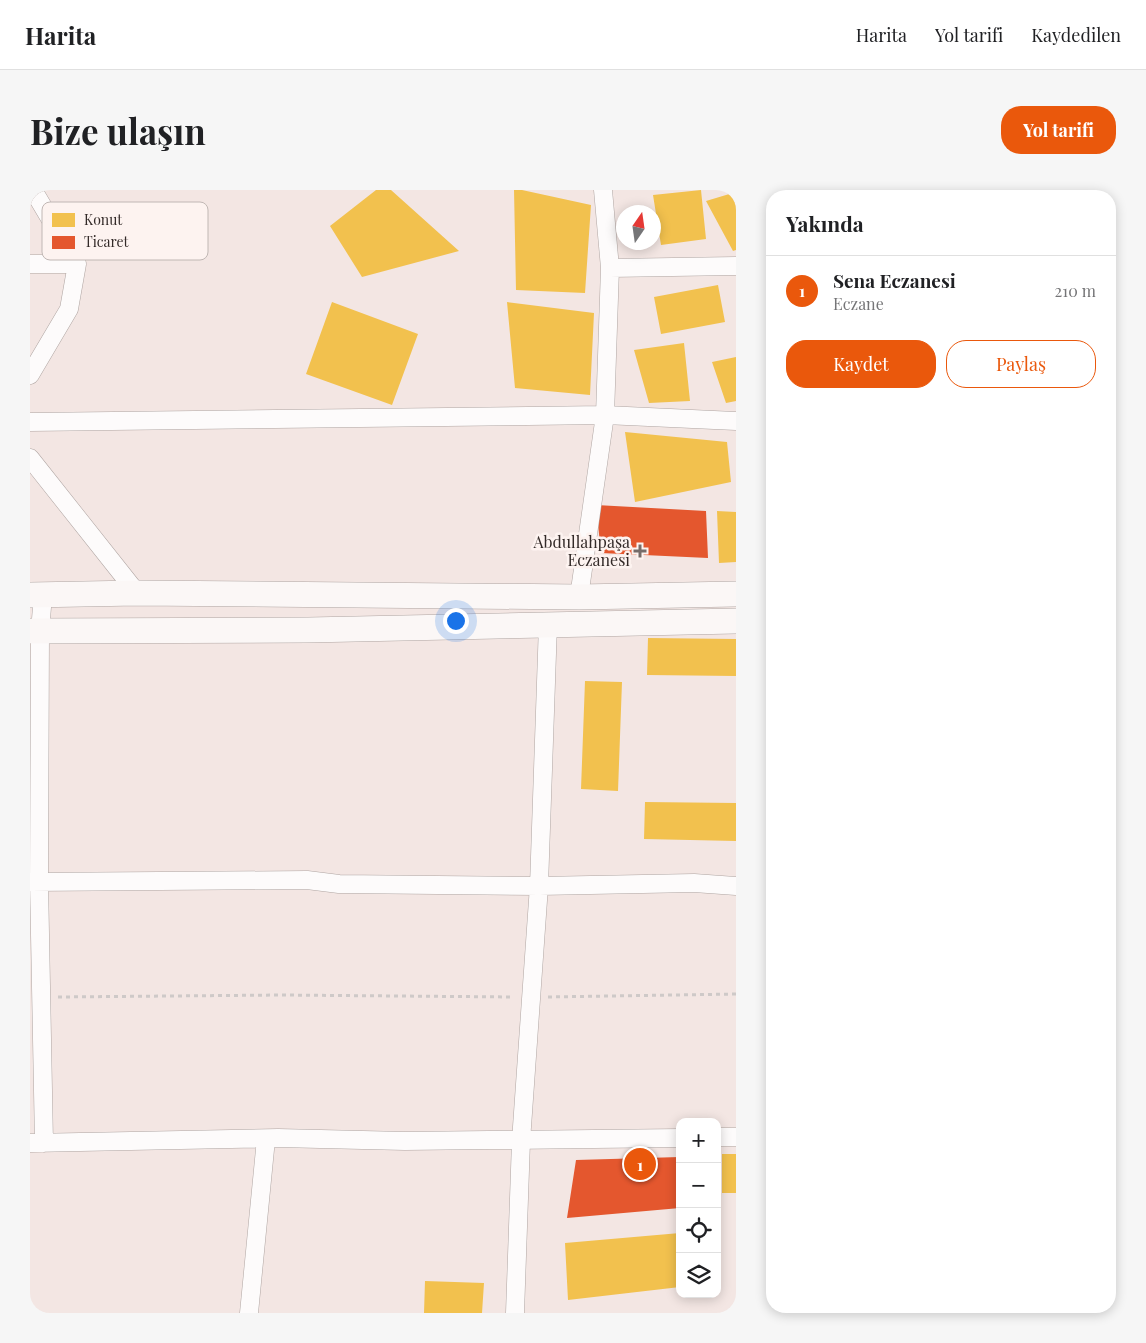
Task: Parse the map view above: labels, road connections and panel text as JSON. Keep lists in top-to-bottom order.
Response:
{
  "places": {
    "health": ["Abdullahpaşa Eczanesi"]
  },
  "legend": ["Konut", "Ticaret"],
  "north": "top",
  "page": {
    "header": "Harita",
    "nav": ["Harita", "Yol tarifi", "Kaydedilen"],
    "buttons": [
      "Yol tarifi",
      ["Kaydet", "Paylaş"]
    ],
    "title": "Bize ulaşın",
    "heading": "Yakında",
    "list": [
      {
        "mark": "1",
        "name": "Sena Eczanesi",
        "note": "Eczane",
        "value": "210 m"
      }
    ],
    "map_buttons": ["+", "−"],
    "pins": "1"
  }
}
